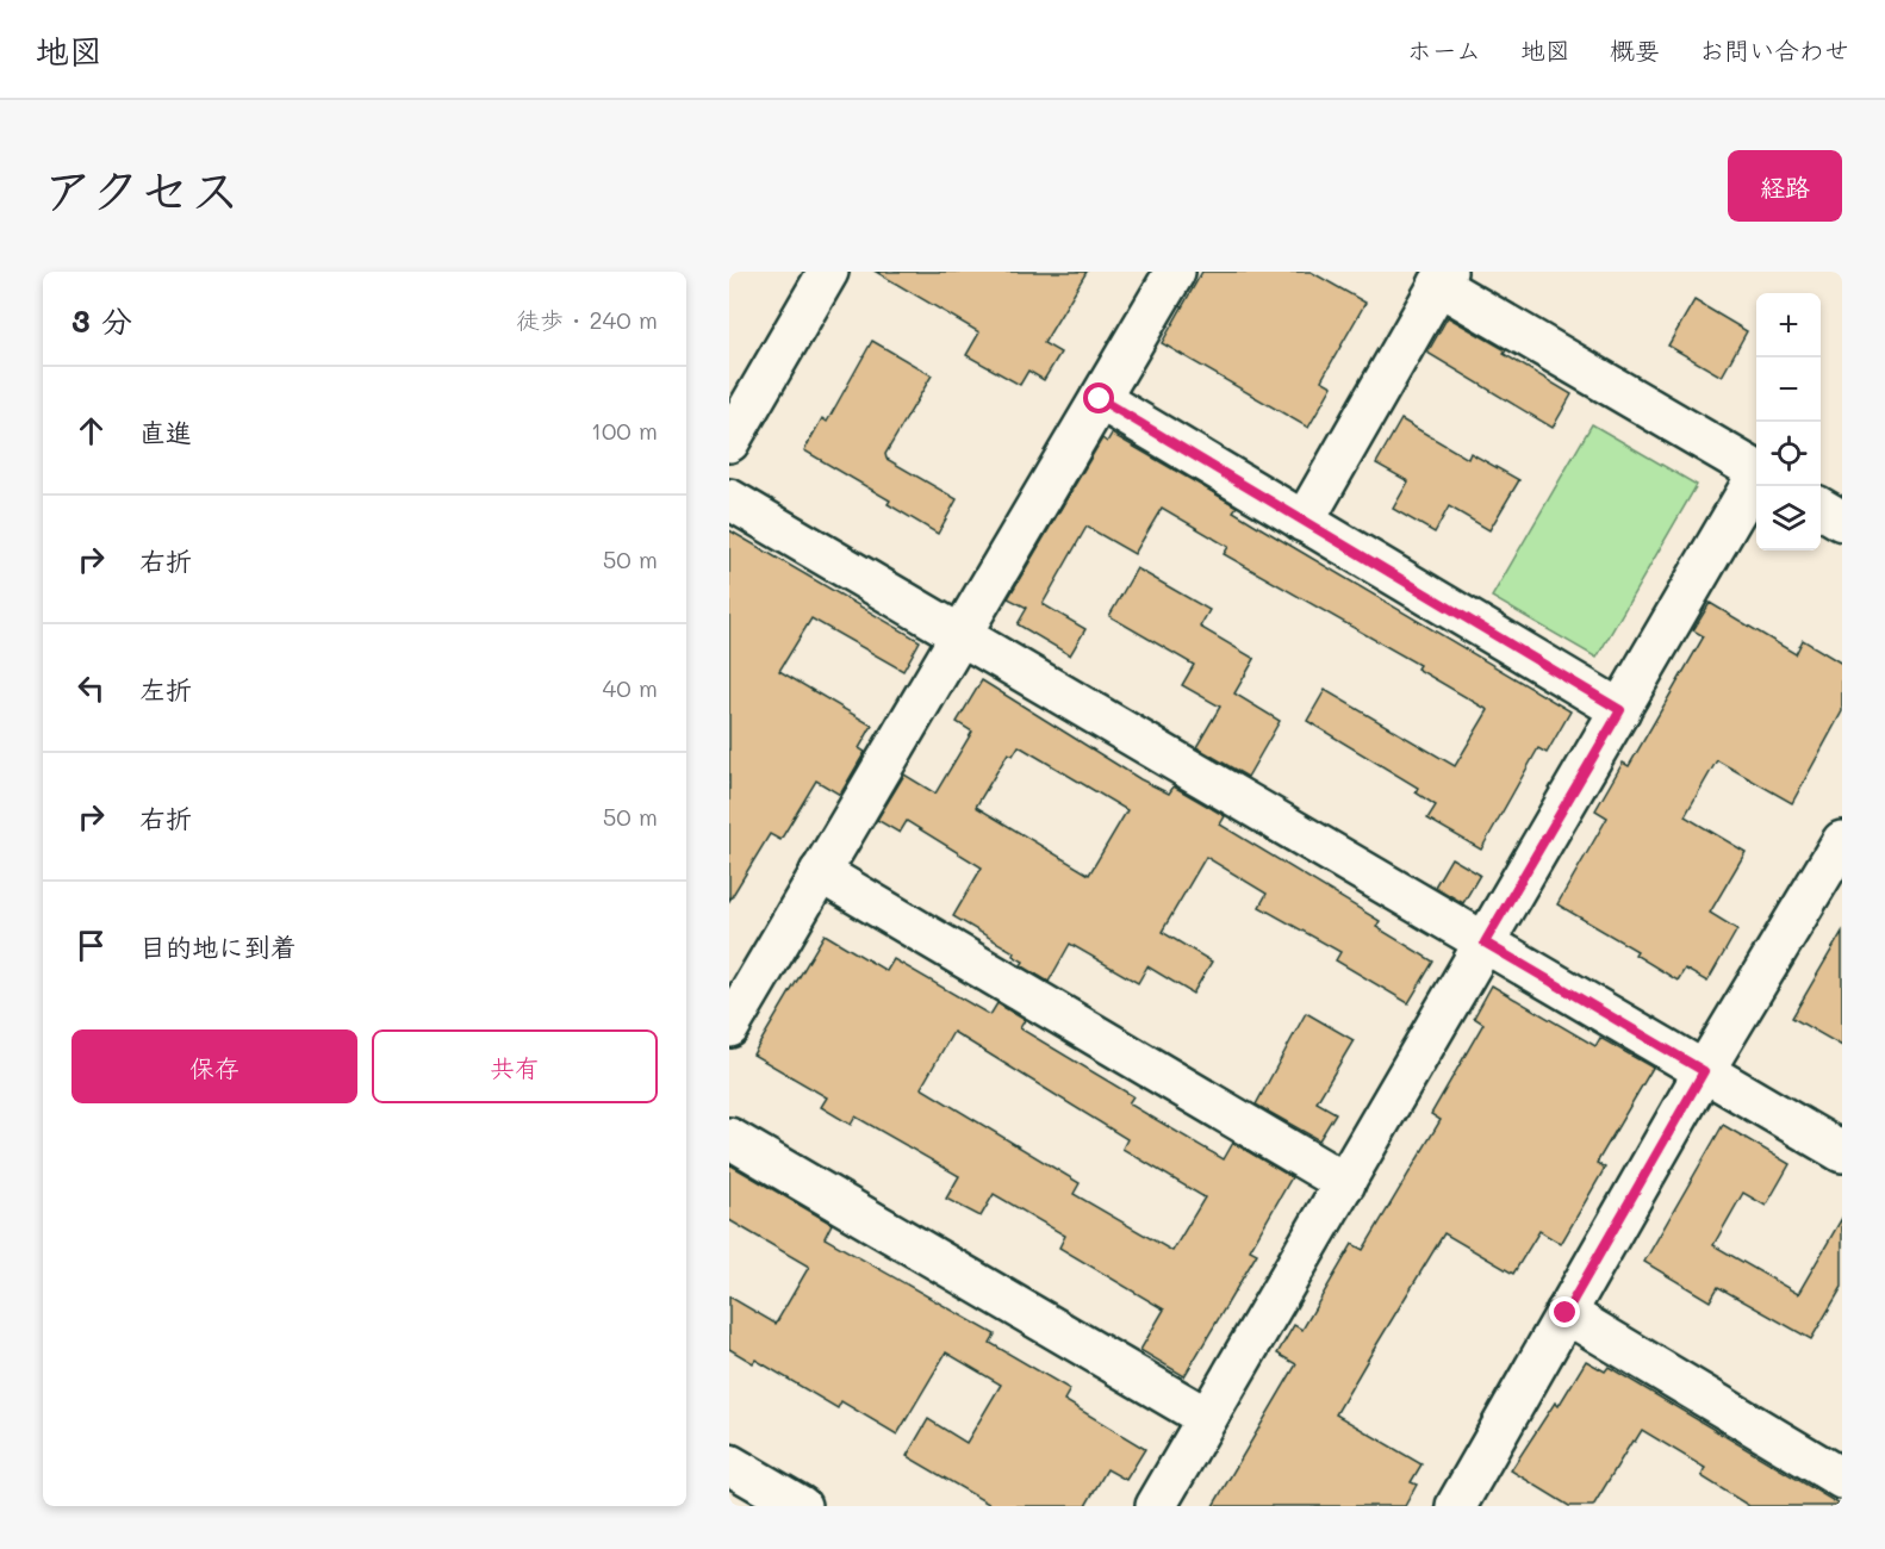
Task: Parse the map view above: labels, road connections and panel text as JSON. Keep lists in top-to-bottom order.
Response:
{
  "page": {
    "header": "地図",
    "nav": [
      "ホーム",
      "地図",
      "概要",
      "お問い合わせ"
    ],
    "title": "アクセス",
    "buttons": [
      "経路",
      ["保存", "共有"]
    ],
    "heading": ["3 分", "徒歩 · 240 m"],
    "map_buttons": ["+", "−"],
    "list": [
      ["直進", "100 m"],
      ["右折", "50 m"],
      ["左折", "40 m"],
      ["右折", "50 m"],
      "目的地に到着"
    ]
  }
}
